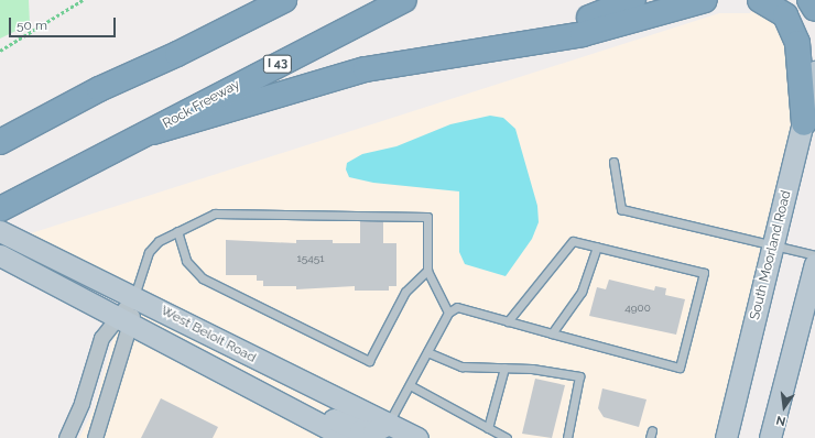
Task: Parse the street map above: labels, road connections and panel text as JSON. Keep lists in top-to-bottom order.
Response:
{
  "streets": {
    "highway": ["I 43", "Rock Freeway"],
    "main road": ["South Moorland Road", "West Beloit Road"]
  },
  "house_numbers": ["15451", "4900"],
  "scale_bar": "50 m",
  "north": "bottom"
}
